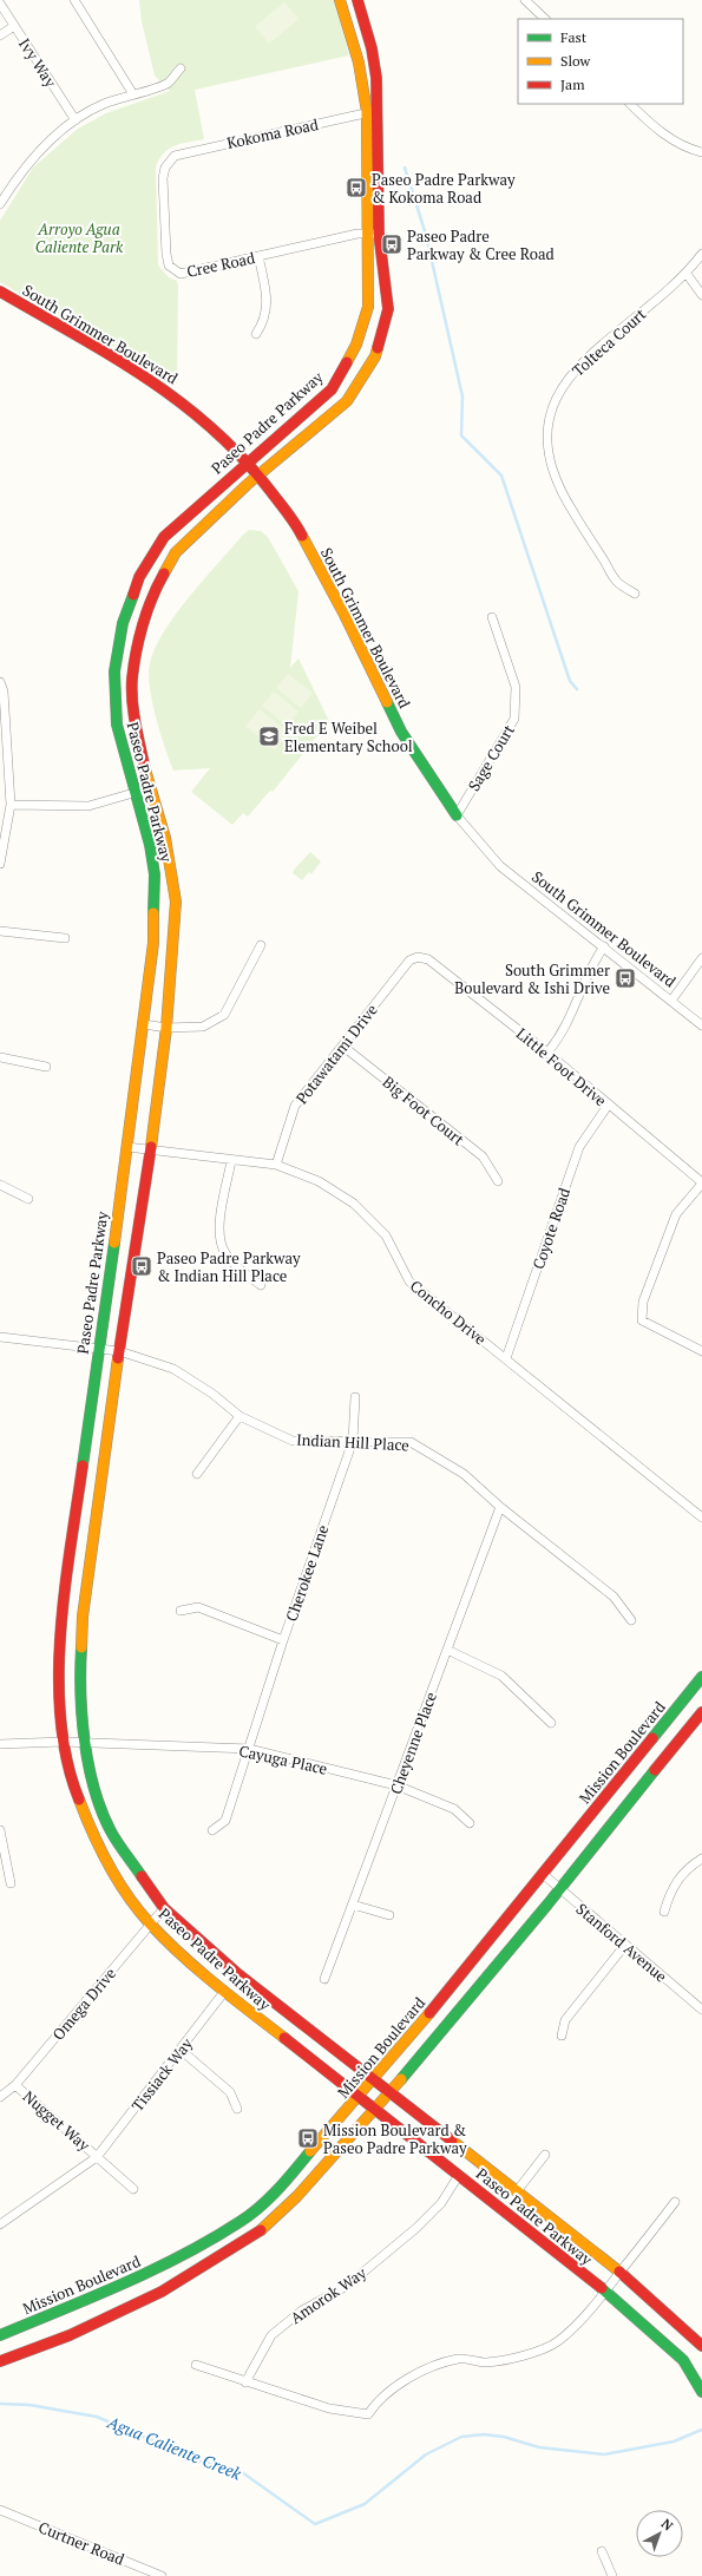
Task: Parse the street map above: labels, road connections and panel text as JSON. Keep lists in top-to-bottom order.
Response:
{
  "streets": {
    "main road": ["South Grimmer Boulevard", "Paseo Padre Parkway", "Mission Boulevard"],
    "street": [
      "Ivy Way",
      "Kokoma Road",
      "Cree Road",
      "Tolteca Court",
      "Sage Court",
      "Potawatami Drive",
      "Little Foot Drive",
      "Big Foot Court",
      "Coyote Road",
      "Concho Drive",
      "Indian Hill Place",
      "Cherokee Lane",
      "Cheyenne Place",
      "Cayuga Place",
      "Stanford Avenue",
      "Omega Drive",
      "Tissiack Way",
      "Nugget Way",
      "Amorok Way",
      "Curtner Road"
    ]
  },
  "crossings": [
    ["Kokoma Road", "Cree Road"],
    ["Kokoma Road", "Paseo Padre Parkway"],
    ["Cree Road", "Paseo Padre Parkway"],
    ["South Grimmer Boulevard", "Paseo Padre Parkway"],
    ["South Grimmer Boulevard", "Sage Court"],
    ["Paseo Padre Parkway", "Concho Drive"],
    ["Paseo Padre Parkway", "Indian Hill Place"],
    ["Paseo Padre Parkway", "Mission Boulevard"],
    ["Paseo Padre Parkway", "Cayuga Place"],
    ["Paseo Padre Parkway", "Omega Drive"],
    ["Paseo Padre Parkway", "Tissiack Way"],
    ["Paseo Padre Parkway", "Amorok Way"],
    ["Potawatami Drive", "Little Foot Drive"],
    ["Potawatami Drive", "Big Foot Court"],
    ["Potawatami Drive", "Concho Drive"],
    ["Little Foot Drive", "Coyote Road"],
    ["Coyote Road", "Concho Drive"],
    ["Indian Hill Place", "Cherokee Lane"],
    ["Indian Hill Place", "Cheyenne Place"],
    ["Cherokee Lane", "Cayuga Place"],
    ["Cheyenne Place", "Cayuga Place"],
    ["Mission Boulevard", "Stanford Avenue"],
    ["Omega Drive", "Nugget Way"],
    ["Tissiack Way", "Nugget Way"]
  ],
  "water": ["Agua Caliente Creek"],
  "parks": ["Arroyo Agua Caliente Park"],
  "places": {
    "bus stop": [
      "Paseo Padre Parkway & Kokoma Road",
      "Paseo Padre Parkway & Cree Road",
      "South Grimmer Boulevard & Ishi Drive",
      "Paseo Padre Parkway & Indian Hill Place",
      "Mission Boulevard & Paseo Padre Parkway"
    ],
    "school or university": ["Fred E Weibel Elementary School"]
  },
  "legend": ["Fast", "Slow", "Jam"],
  "north": "top right"
}
